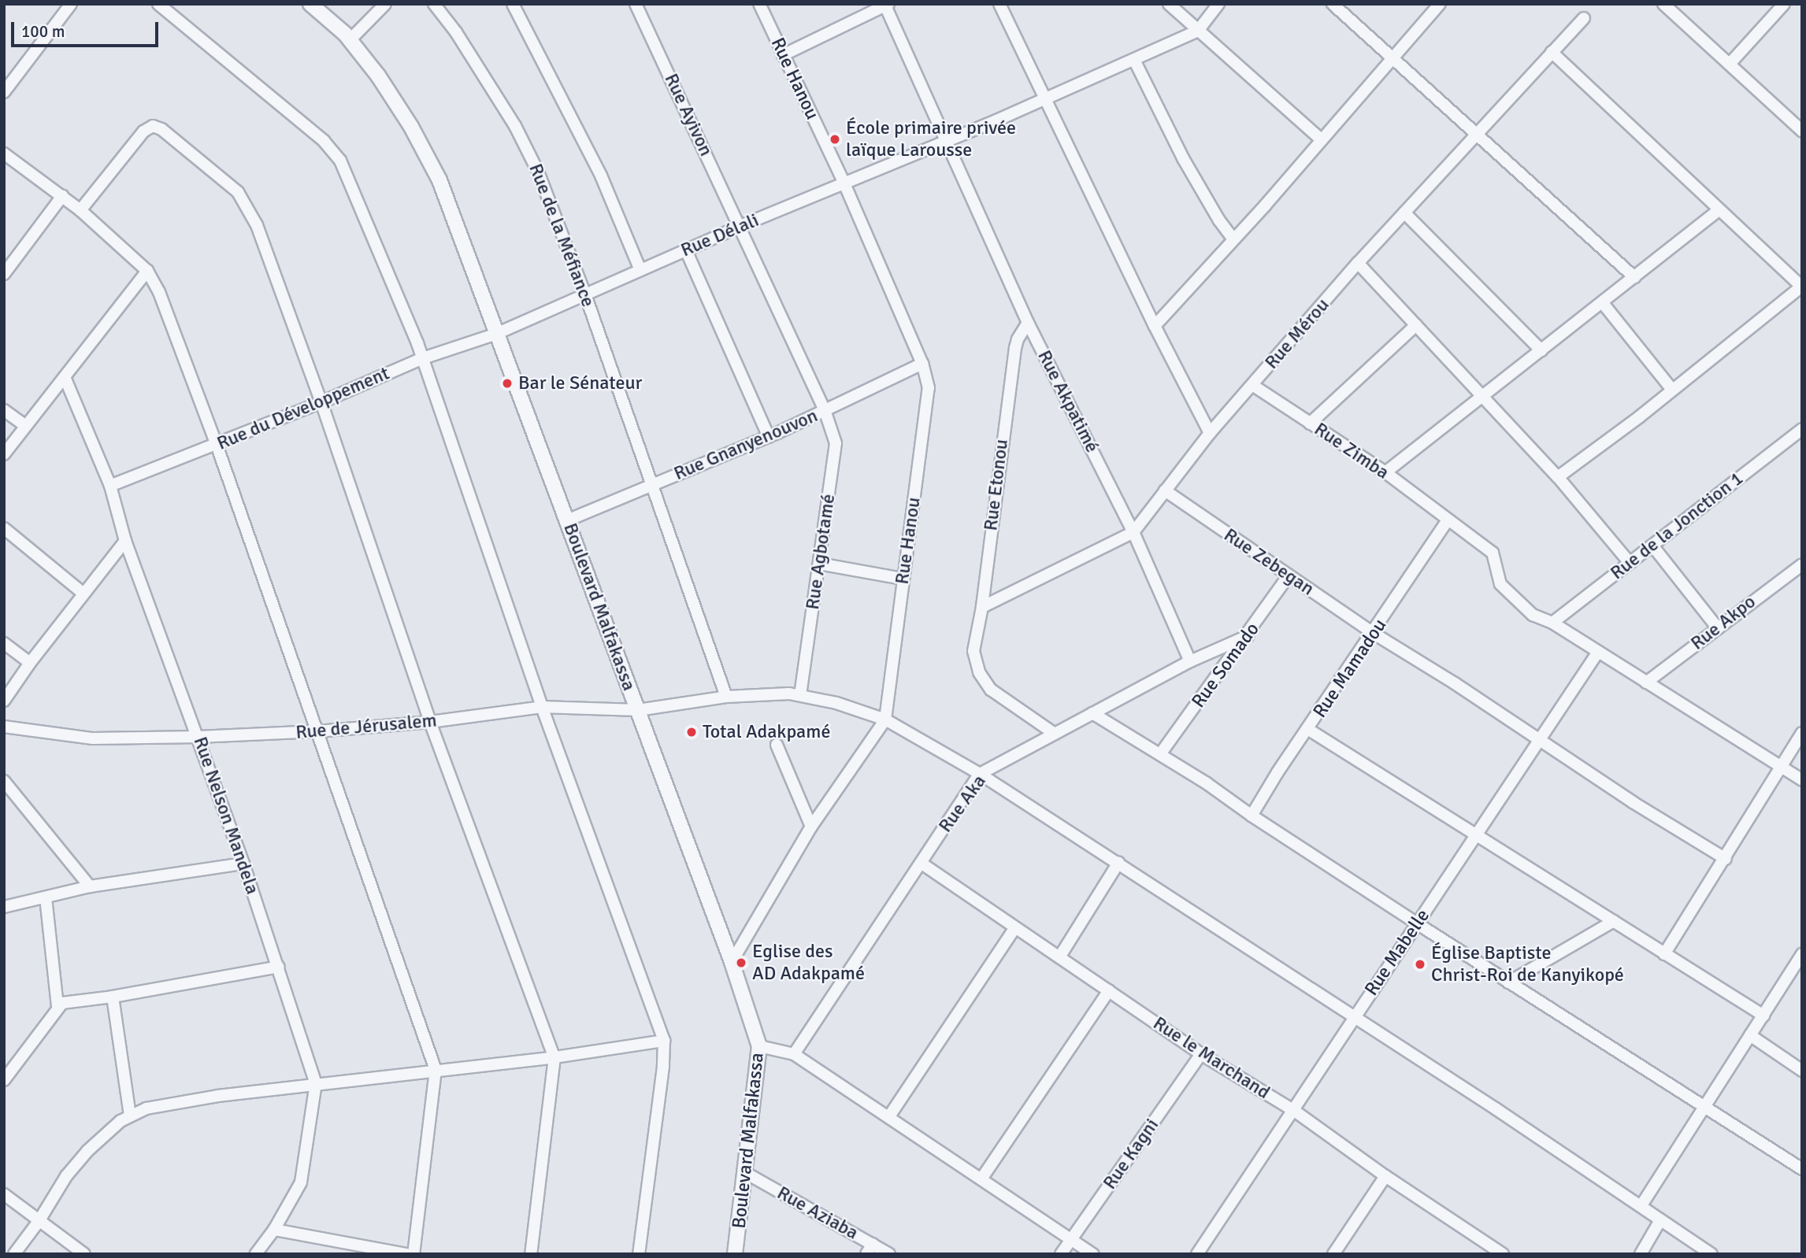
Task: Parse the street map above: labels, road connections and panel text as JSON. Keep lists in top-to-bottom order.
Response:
{
  "streets": {
    "street": [
      "Rue Hanou",
      "Rue Ayivon",
      "Rue de la Méfiance",
      "Rue Délali",
      "Rue Mérou",
      "Rue Akpatimé",
      "Rue du Développement",
      "Rue Gnanyenouvon",
      "Rue Zimba",
      "Rue Etonou",
      "Rue de la Jonction 1",
      "Rue Agbotamé",
      "Rue Zebegan",
      "Boulevard Malfakassa",
      "Rue Akpo",
      "Rue Somado",
      "Rue Mamadou",
      "Rue de Jérusalem",
      "Rue Aka",
      "Rue Nelson Mandela",
      "Rue Mabelle",
      "Rue le Marchand",
      "Rue Kagni",
      "Rue Aziaba"
    ]
  },
  "crossings": [
    ["Rue Hanou", "Rue Délali"],
    ["Rue Hanou", "Rue Gnanyenouvon"],
    ["Rue Hanou", "Rue de Jérusalem"],
    ["Rue Ayivon", "Rue Délali"],
    ["Rue Ayivon", "Rue Gnanyenouvon"],
    ["Rue Ayivon", "Rue Agbotamé"],
    ["Rue de la Méfiance", "Rue Délali"],
    ["Rue de la Méfiance", "Rue Gnanyenouvon"],
    ["Rue de la Méfiance", "Rue de Jérusalem"],
    ["Rue Délali", "Rue Akpatimé"],
    ["Rue Délali", "Rue du Développement"],
    ["Rue Délali", "Boulevard Malfakassa"],
    ["Rue Mérou", "Rue Akpatimé"],
    ["Rue Mérou", "Rue Zimba"],
    ["Rue Mérou", "Rue Etonou"],
    ["Rue Mérou", "Rue Zebegan"],
    ["Rue Akpatimé", "Rue Etonou"],
    ["Rue Akpatimé", "Rue Aka"],
    ["Rue du Développement", "Boulevard Malfakassa"],
    ["Rue du Développement", "Rue Nelson Mandela"],
    ["Rue Gnanyenouvon", "Rue Agbotamé"],
    ["Rue Gnanyenouvon", "Boulevard Malfakassa"],
    ["Rue Zimba", "Rue de la Jonction 1"],
    ["Rue Zimba", "Rue Akpo"],
    ["Rue Zimba", "Rue Mamadou"],
    ["Rue Zimba", "Rue Mabelle"],
    ["Rue Etonou", "Rue Aka"],
    ["Rue Agbotamé", "Rue de Jérusalem"],
    ["Rue Zebegan", "Rue Somado"],
    ["Rue Zebegan", "Rue Mamadou"],
    ["Rue Zebegan", "Rue Mabelle"],
    ["Boulevard Malfakassa", "Rue de Jérusalem"],
    ["Boulevard Malfakassa", "Rue Aziaba"],
    ["Rue Somado", "Rue Aka"],
    ["Rue de Jérusalem", "Rue Aka"],
    ["Rue de Jérusalem", "Rue Nelson Mandela"],
    ["Rue de Jérusalem", "Rue Mabelle"],
    ["Rue Aka", "Rue le Marchand"],
    ["Rue Mabelle", "Rue le Marchand"],
    ["Rue le Marchand", "Rue Kagni"]
  ],
  "places": [
    "École primaire privée laïque Larousse",
    "Bar le Sénateur",
    "Total Adakpamé",
    "Eglise des AD Adakpamé",
    "Église Baptiste Christ-Roi de Kanyikopé"
  ],
  "scale_bar": "100 m"
}
